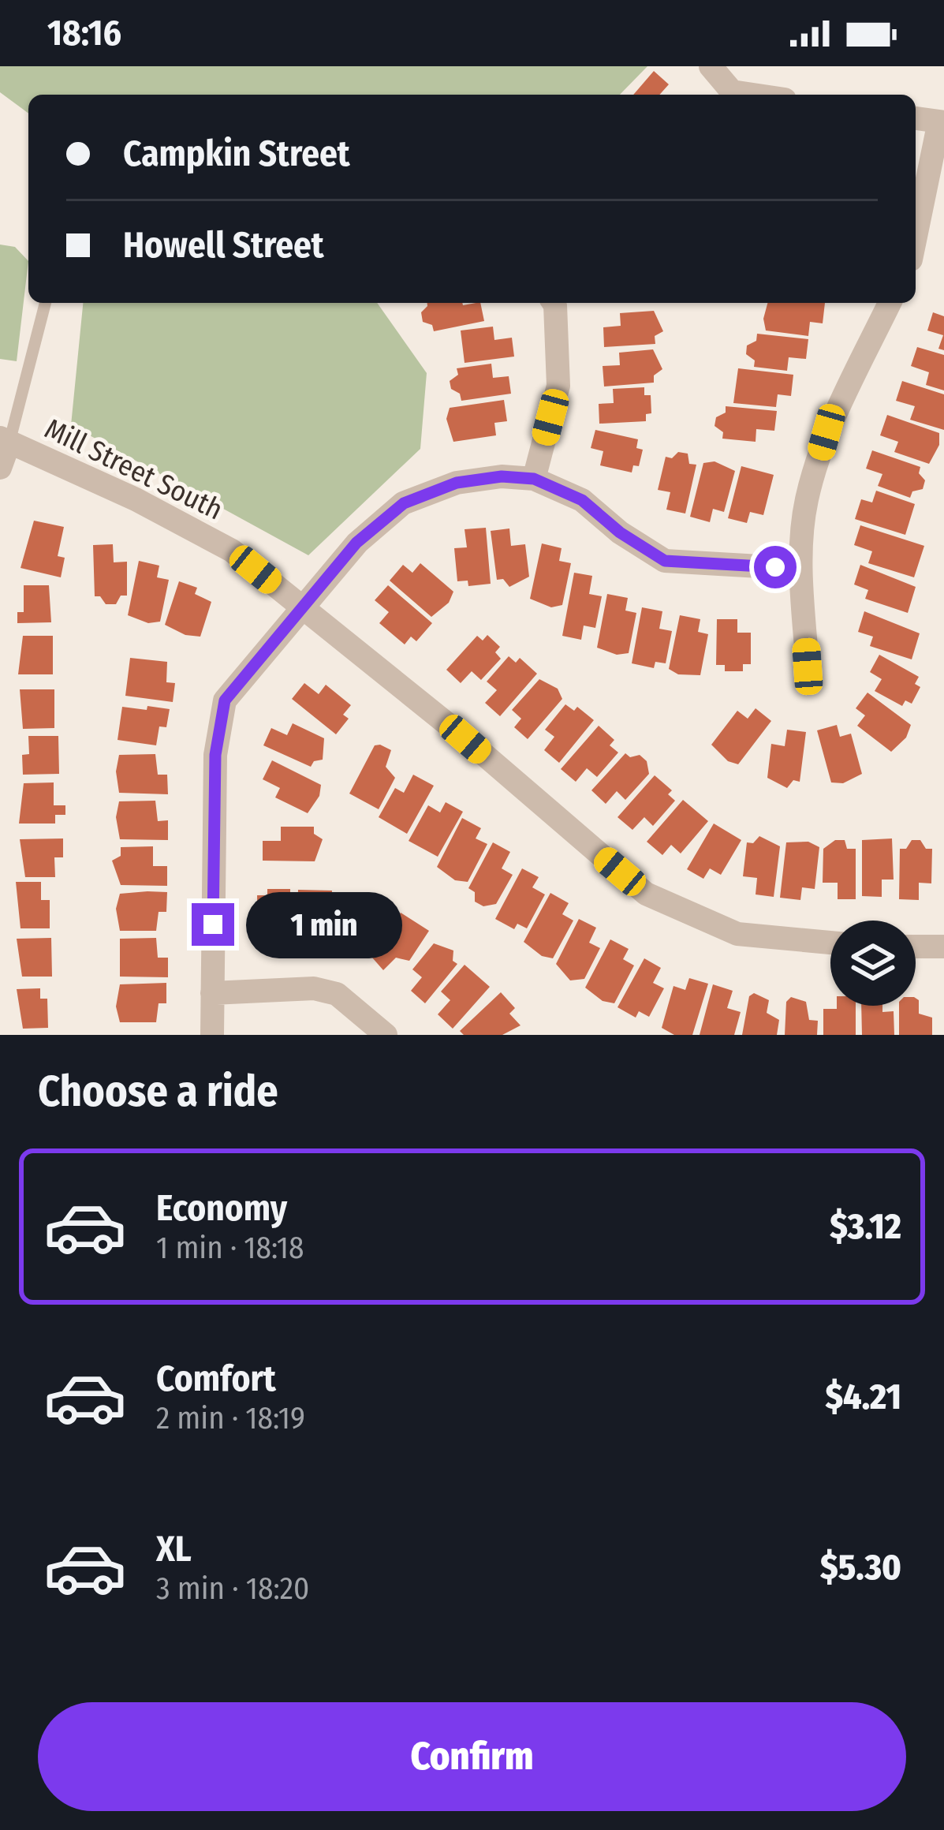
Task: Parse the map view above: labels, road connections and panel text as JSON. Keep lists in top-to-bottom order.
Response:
{
  "streets": {
    "street": ["Mill Street South"]
  },
  "page": {
    "status": "18:16",
    "banner": ["Campkin Street", "Howell Street"],
    "bubble": "1 min",
    "heading": "Choose a ride",
    "list": [
      {
        "name": "Economy",
        "note": "1 min · 18:18",
        "value": "$3.12"
      },
      {
        "name": "Comfort",
        "note": "2 min · 18:19",
        "value": "$4.21"
      },
      {
        "name": "XL",
        "note": "3 min · 18:20",
        "value": "$5.30"
      }
    ],
    "buttons": "Confirm"
  }
}
